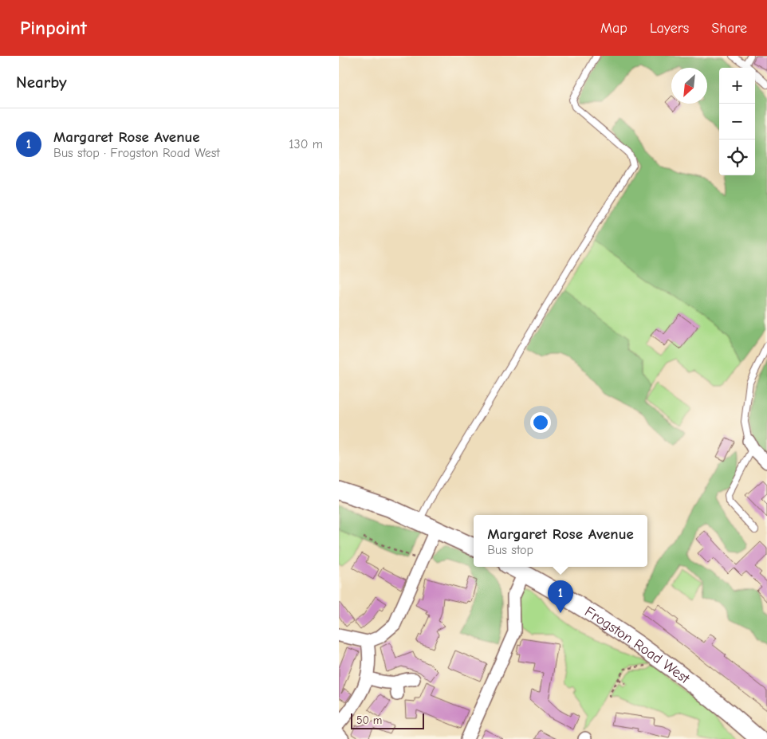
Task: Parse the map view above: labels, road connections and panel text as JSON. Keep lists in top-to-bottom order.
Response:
{
  "streets": {
    "main road": ["Frogston Road West"]
  },
  "scale_bar": "50 m",
  "north": "bottom left",
  "page": {
    "header": "Pinpoint",
    "nav": ["Map", "Layers", "Share"],
    "heading": "Nearby",
    "map_buttons": ["+", "−"],
    "list": [
      {
        "mark": "1",
        "name": "Margaret Rose Avenue",
        "note": "Bus stop · Frogston Road West",
        "value": "130 m"
      }
    ],
    "popup": ["Margaret Rose Avenue", "Bus stop"],
    "pins": "1",
    "scale": "50 m"
  }
}
